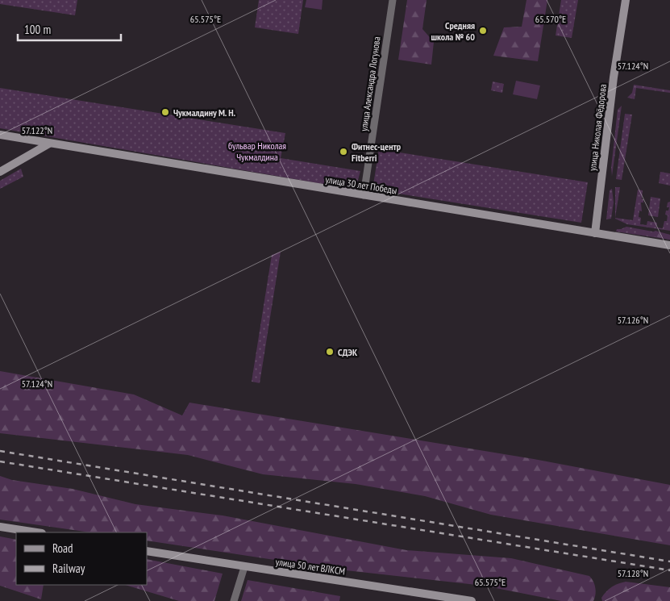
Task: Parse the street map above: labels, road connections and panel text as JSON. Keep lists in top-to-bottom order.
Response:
{
  "streets": {
    "street": [
      "улица Александра Логунова",
      "улица Николая Фёдорова",
      "улица 30 лет Победы",
      "улица 50 лет ВЛКСМ"
    ]
  },
  "crossings": [
    ["улица Александра Логунова", "улица 30 лет Победы"],
    ["улица Николая Фёдорова", "улица 30 лет Победы"]
  ],
  "parks": ["бульвар Николая Чукмалдина"],
  "places": [
    "Средняя школа № 60",
    "Чукмалдину М. Н.",
    "Фитнес-центр Fitberri",
    "СДЭК"
  ],
  "legend": ["Road", "Railway"],
  "scale_bar": "100 m",
  "coordinates": [
    "65.575°E",
    "65.570°E",
    "57.124°N",
    "57.122°N",
    "57.126°N",
    "57.128°N"
  ]
}
